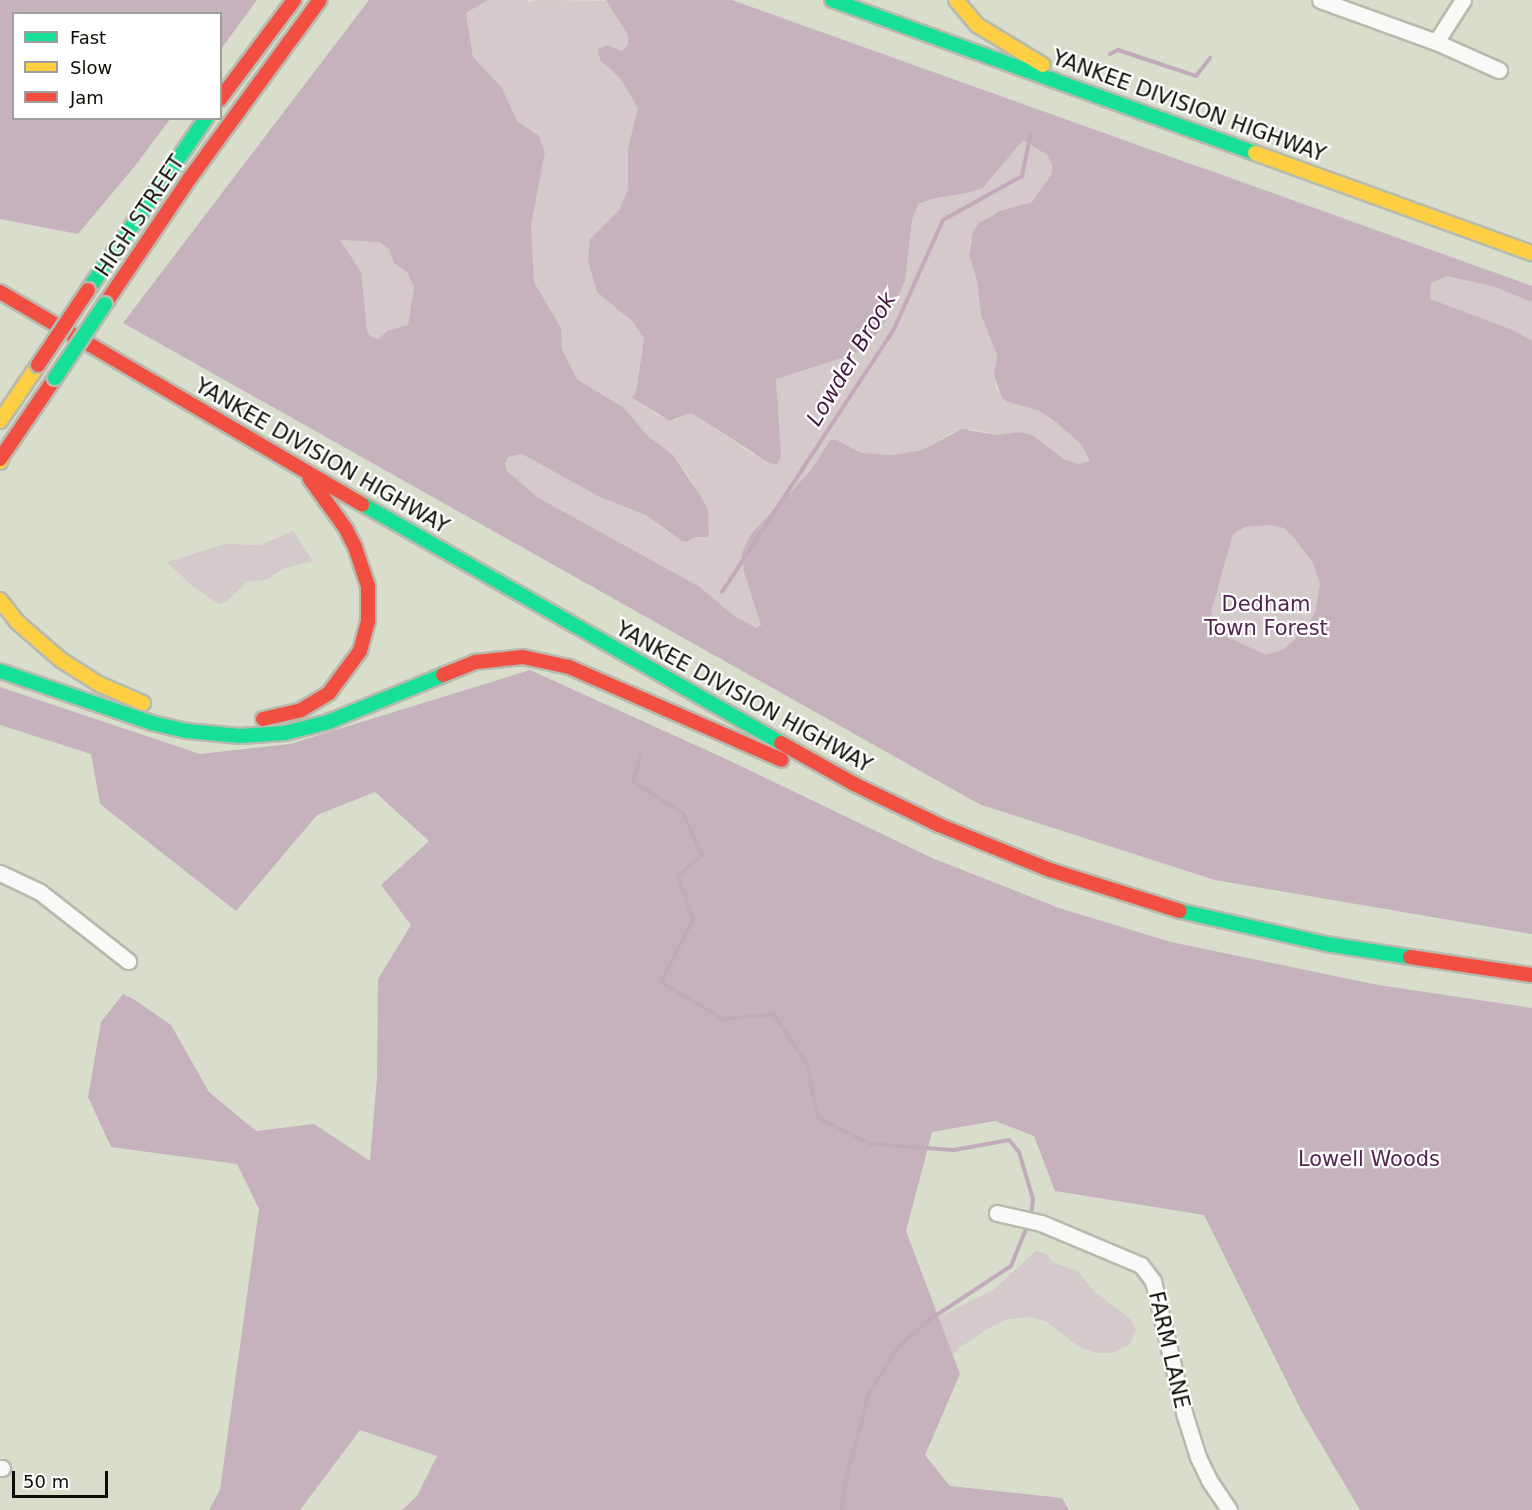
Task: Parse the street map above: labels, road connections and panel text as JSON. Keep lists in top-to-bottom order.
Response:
{
  "streets": {
    "main road": ["YANKEE DIVISION HIGHWAY", "HIGH STREET"],
    "street": ["FARM LANE"]
  },
  "water": ["Lowder Brook"],
  "parks": ["Dedham Town Forest", "Lowell Woods"],
  "legend": ["Fast", "Slow", "Jam"],
  "scale_bar": "50 m"
}
